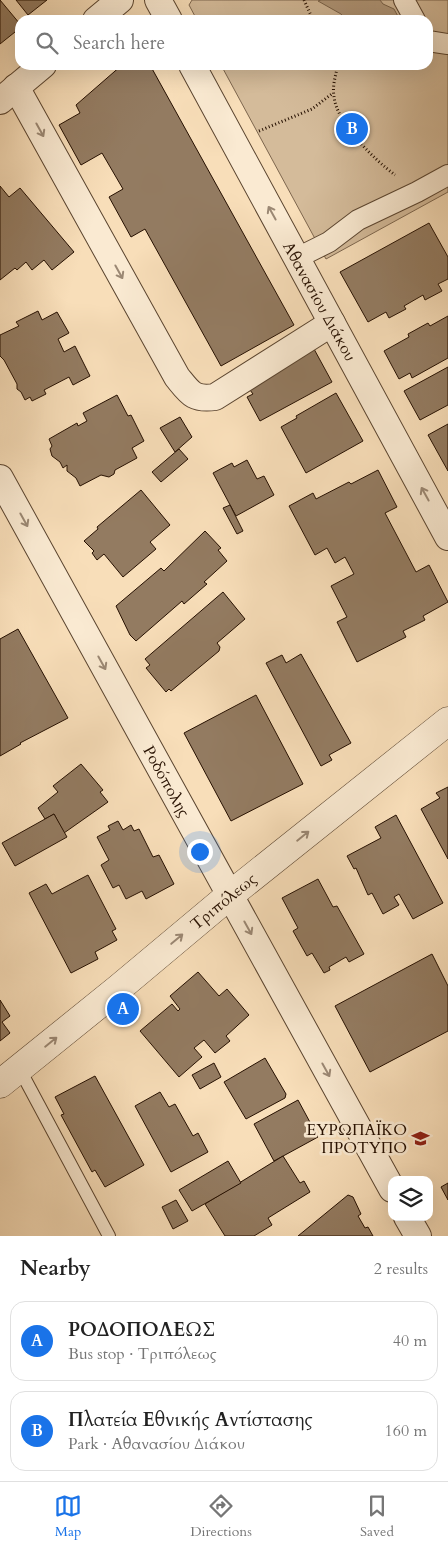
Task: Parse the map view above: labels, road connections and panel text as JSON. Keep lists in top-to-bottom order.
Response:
{
  "streets": {
    "street": ["Αθανασίου Διάκου", "Ροδόπολης", "Τριπόλεως"]
  },
  "crossings": [
    ["Ροδόπολης", "Τριπόλεως"]
  ],
  "one_way": ["Αθανασίου Διάκου", "Ροδόπολης", "Τριπόλεως"],
  "places": {
    "school or university": ["ΕΥΡΩΠΑΪΚΟ ΠΡΟΤΥΠΟ"]
  },
  "page": {
    "search": "Search here",
    "pins": ["B", "A"],
    "heading": ["Nearby", "2 results"],
    "list": [
      {
        "mark": "A",
        "name": "ΡΟΔΟΠΟΛΕΩΣ",
        "note": "Bus stop · Τριπόλεως",
        "value": "40 m"
      },
      {
        "mark": "B",
        "name": "Πλατεία Εθνικής Αντίστασης",
        "note": "Park · Αθανασίου Διάκου",
        "value": "160 m"
      }
    ],
    "nav": ["Map", "Directions", "Saved"]
  }
}
